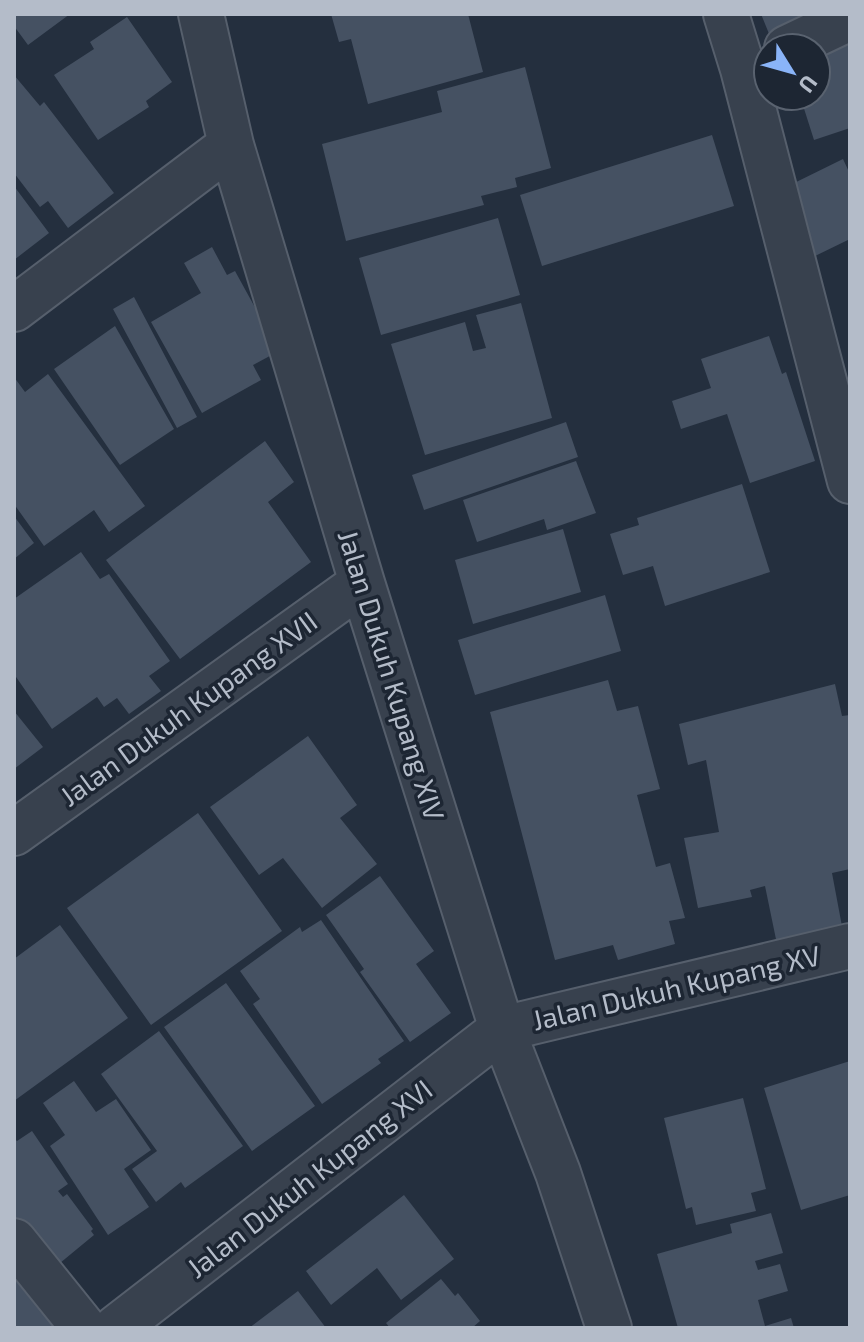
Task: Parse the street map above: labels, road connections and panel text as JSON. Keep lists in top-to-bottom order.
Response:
{
  "streets": {
    "street": [
      "Jalan Dukuh Kupang XIV",
      "Jalan Dukuh Kupang XVII",
      "Jalan Dukuh Kupang XV",
      "Jalan Dukuh Kupang XVI"
    ]
  },
  "crossings": [
    ["Jalan Dukuh Kupang XIV", "Jalan Dukuh Kupang XVII"],
    ["Jalan Dukuh Kupang XIV", "Jalan Dukuh Kupang XV"],
    ["Jalan Dukuh Kupang XIV", "Jalan Dukuh Kupang XVI"],
    ["Jalan Dukuh Kupang XV", "Jalan Dukuh Kupang XVI"]
  ],
  "north": "bottom right"
}
